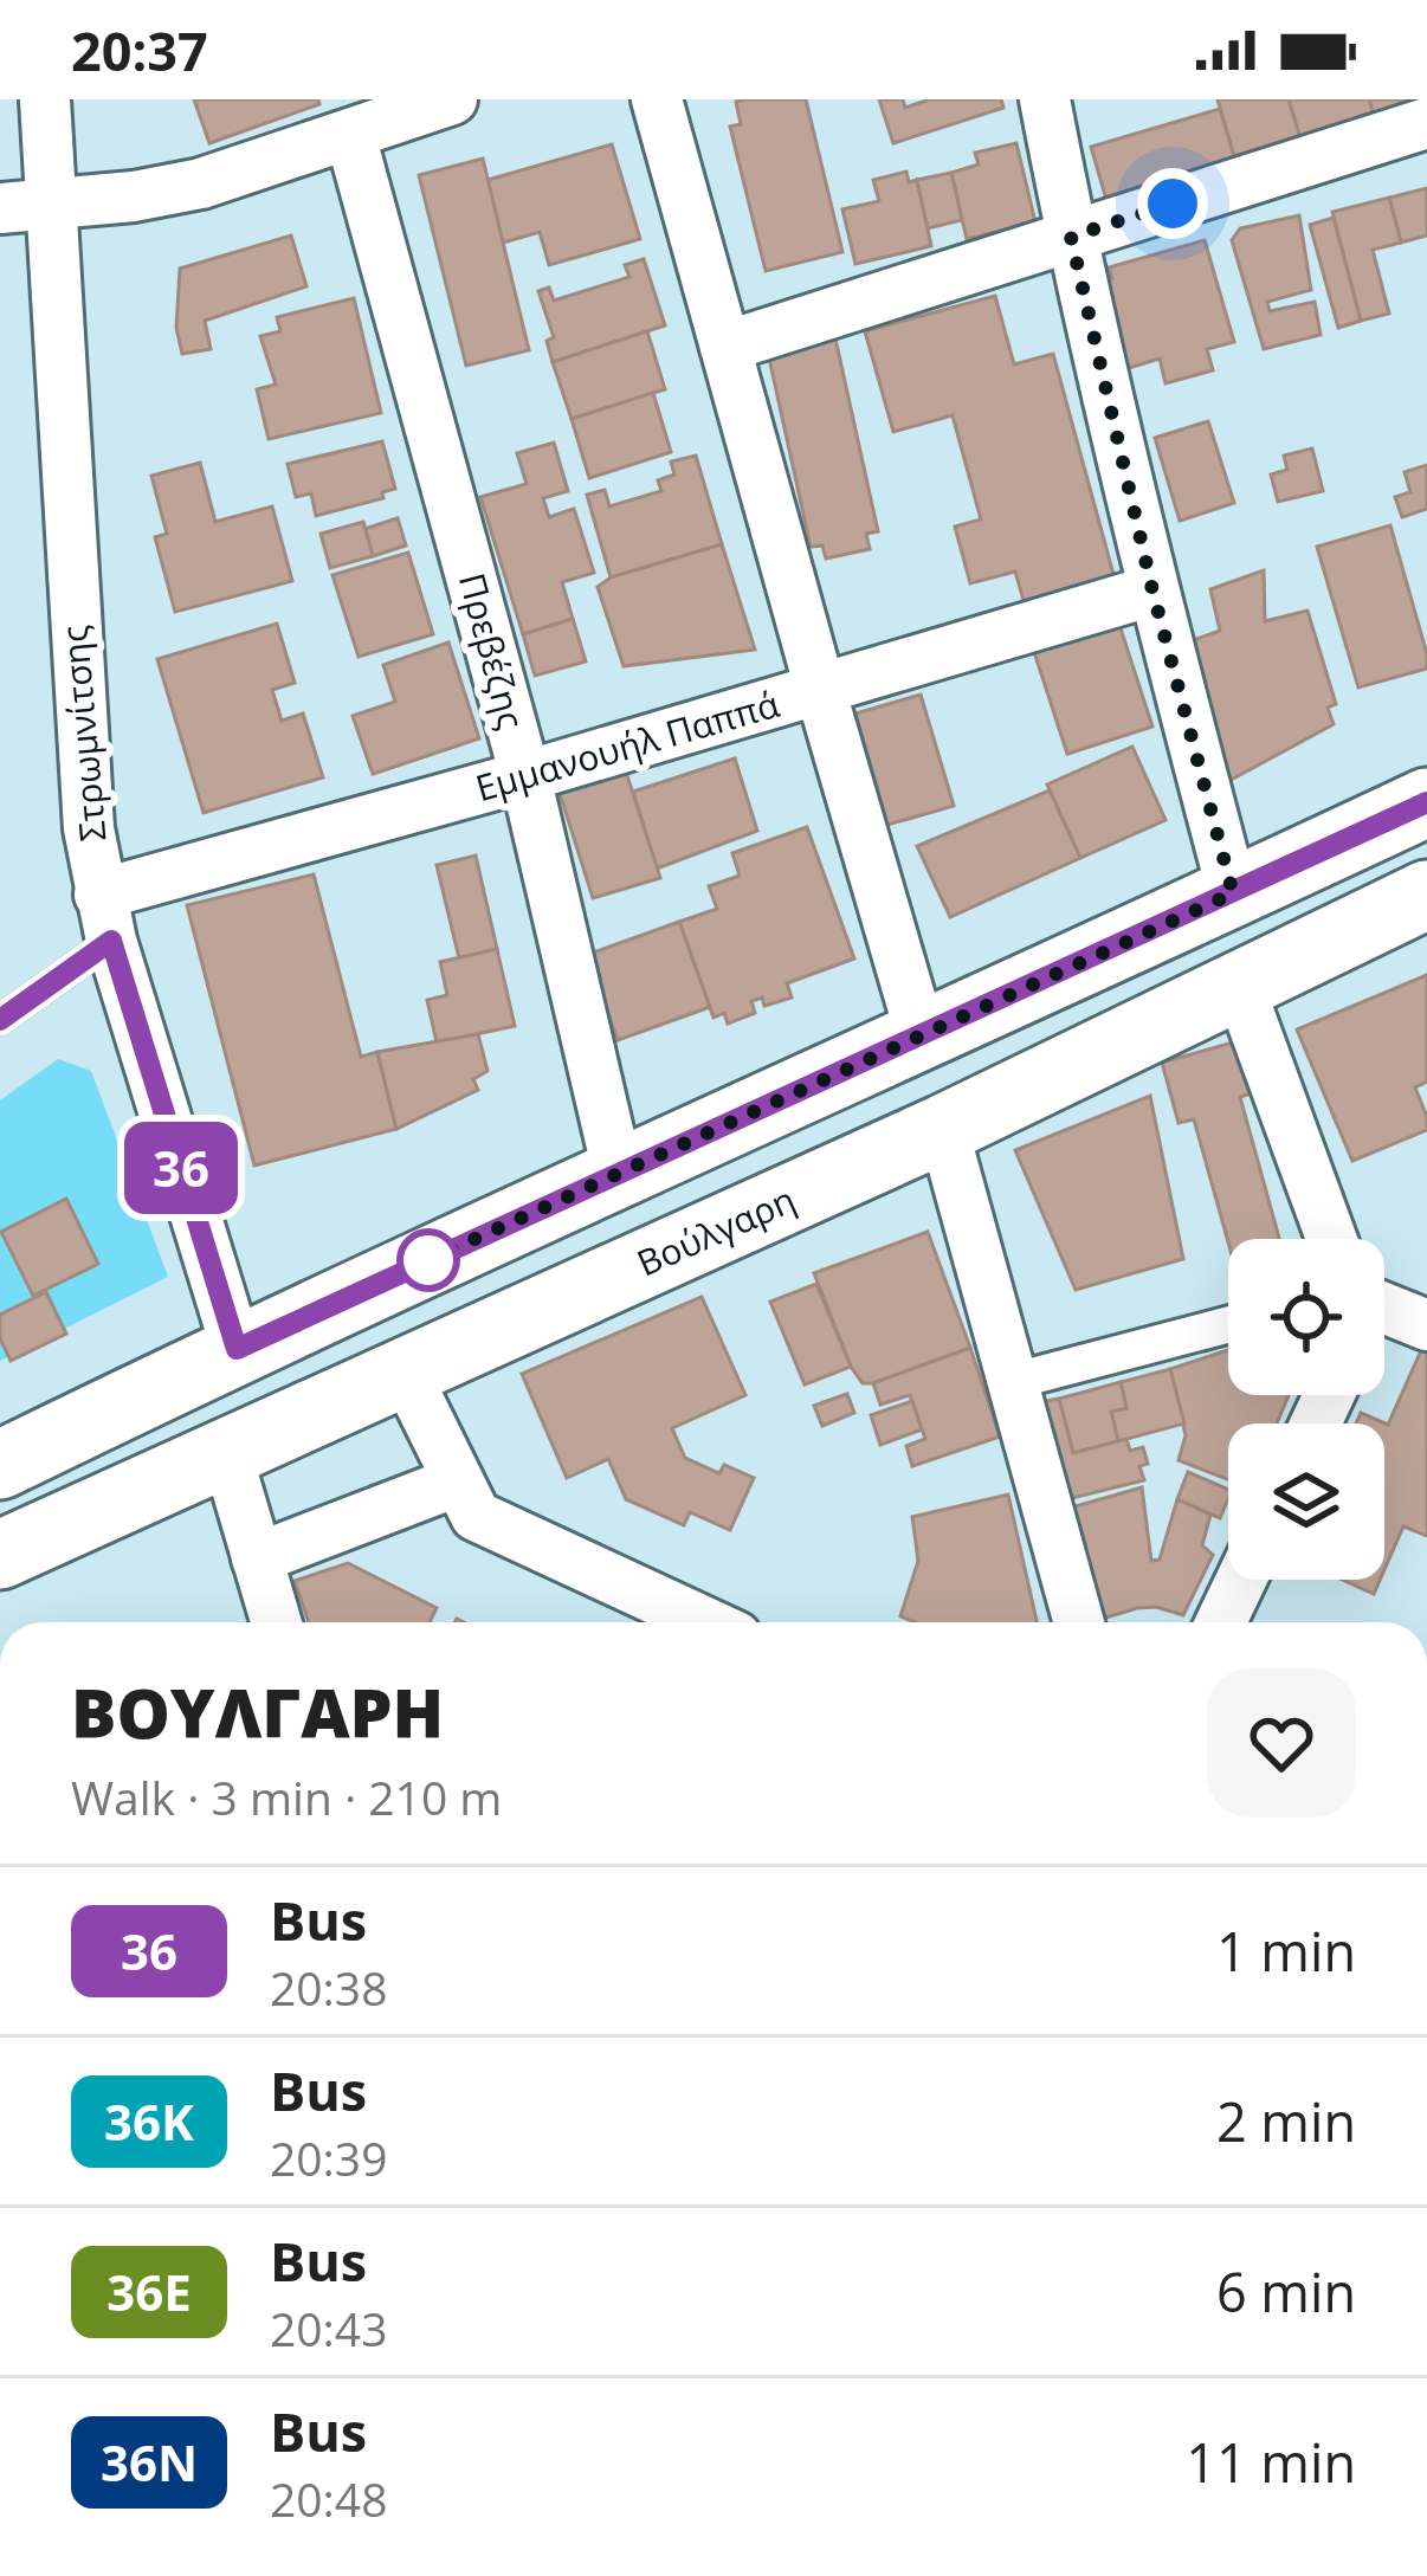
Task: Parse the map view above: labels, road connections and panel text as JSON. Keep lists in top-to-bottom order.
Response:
{
  "streets": {
    "main road": ["Βούλγαρη"],
    "street": ["Πρεβέζης", "Στρωμνίτσης", "Εμμανουήλ Παππά"]
  },
  "crossings": [
    ["Πρεβέζης", "Εμμανουήλ Παππά"],
    ["Στρωμνίτσης", "Εμμανουήλ Παππά"]
  ],
  "lines": ["bus line 36"],
  "page": {
    "status": "20:37",
    "on_map": "36",
    "heading": ["ΒΟΥΛΓΑΡΗ", "Walk · 3 min · 210 m"],
    "list": [
      {
        "mark": "36",
        "name": "Bus",
        "note": "20:38",
        "value": "1 min"
      },
      {
        "mark": "36Κ",
        "name": "Bus",
        "note": "20:39",
        "value": "2 min"
      },
      {
        "mark": "36Ε",
        "name": "Bus",
        "note": "20:43",
        "value": "6 min"
      },
      {
        "mark": "36Ν",
        "name": "Bus",
        "note": "20:48",
        "value": "11 min"
      }
    ]
  }
}
